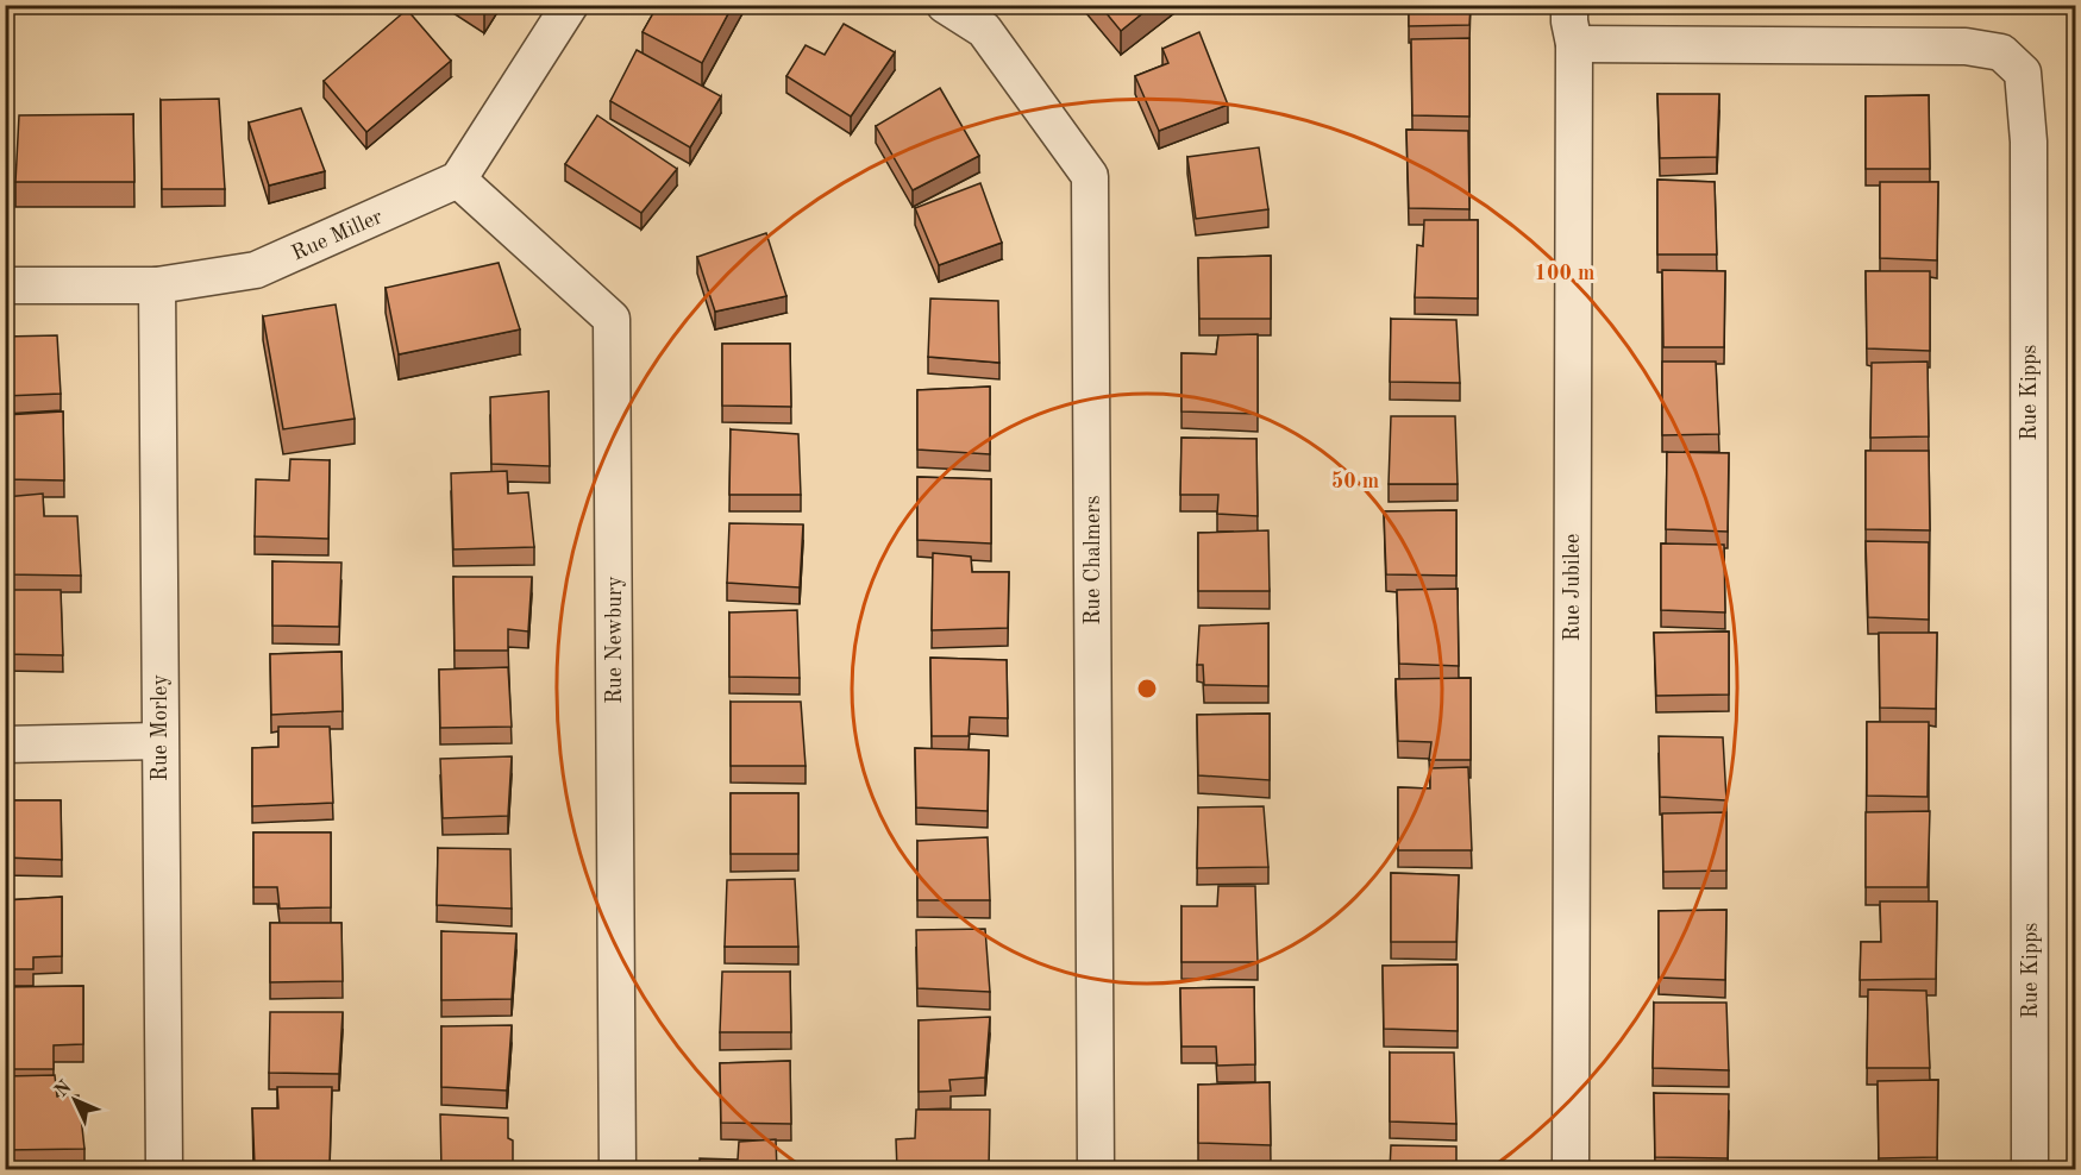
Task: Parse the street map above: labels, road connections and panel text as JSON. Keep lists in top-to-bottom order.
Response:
{
  "streets": {
    "street": [
      "Rue Miller",
      "Rue Kipps",
      "Rue Chalmers",
      "Rue Jubilee",
      "Rue Newbury",
      "Rue Morley"
    ]
  },
  "crossings": [
    ["Rue Miller", "Rue Newbury"],
    ["Rue Miller", "Rue Morley"],
    ["Rue Kipps", "Rue Jubilee"]
  ],
  "north": "top left",
  "rings": ["100 m", "50 m"]
}
